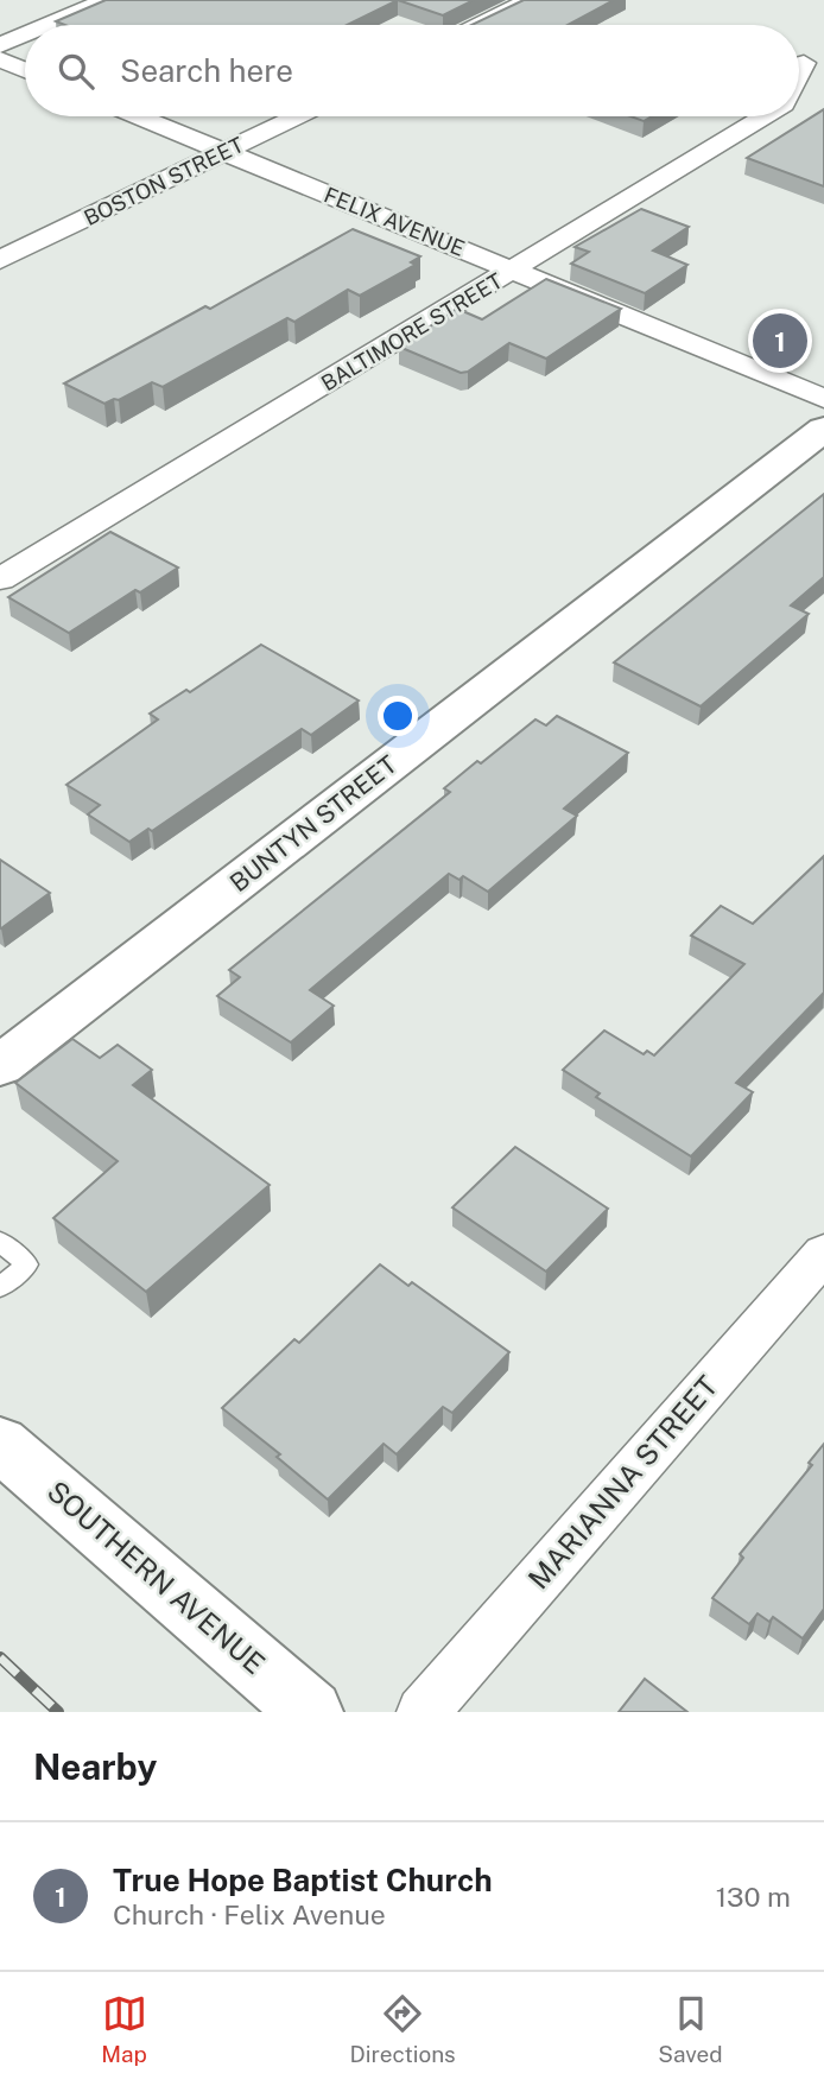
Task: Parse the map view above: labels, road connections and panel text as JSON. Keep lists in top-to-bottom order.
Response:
{
  "streets": {
    "street": [
      "BOSTON STREET",
      "FELIX AVENUE",
      "BALTIMORE STREET",
      "BUNTYN STREET",
      "MARIANNA STREET",
      "SOUTHERN AVENUE"
    ]
  },
  "crossings": [
    ["BOSTON STREET", "FELIX AVENUE"],
    ["FELIX AVENUE", "BALTIMORE STREET"]
  ],
  "page": {
    "search": "Search here",
    "pins": "1",
    "heading": "Nearby",
    "list": [
      {
        "mark": "1",
        "name": "True Hope Baptist Church",
        "note": "Church · Felix Avenue",
        "value": "130 m"
      }
    ],
    "nav": ["Map", "Directions", "Saved"]
  }
}
